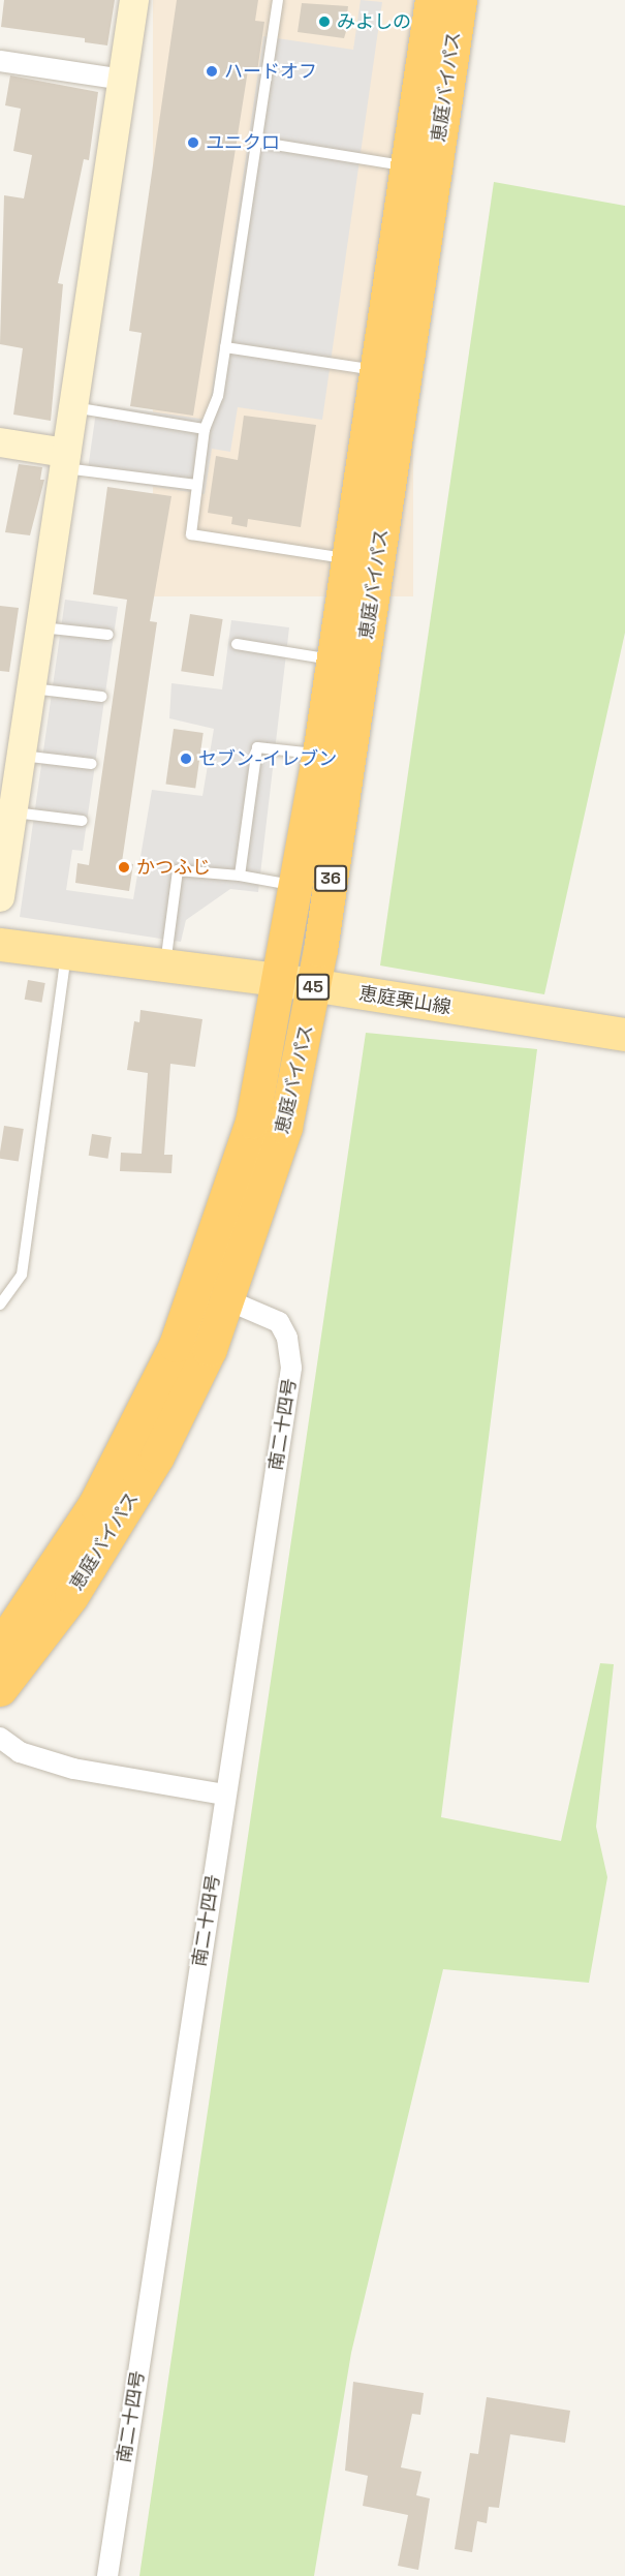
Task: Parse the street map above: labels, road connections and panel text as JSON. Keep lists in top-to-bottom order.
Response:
{
  "streets": {
    "highway": ["恵庭バイパス", "36"],
    "main road": ["45", "恵庭栗山線"],
    "street": ["南二十四号"]
  },
  "crossings": [
    ["恵庭バイパス", "恵庭栗山線"],
    ["恵庭バイパス", "南二十四号"]
  ],
  "places": [
    "みよしの",
    "ハードオフ",
    "ユニクロ",
    "セブン-イレブン",
    "かつふじ"
  ]
}
